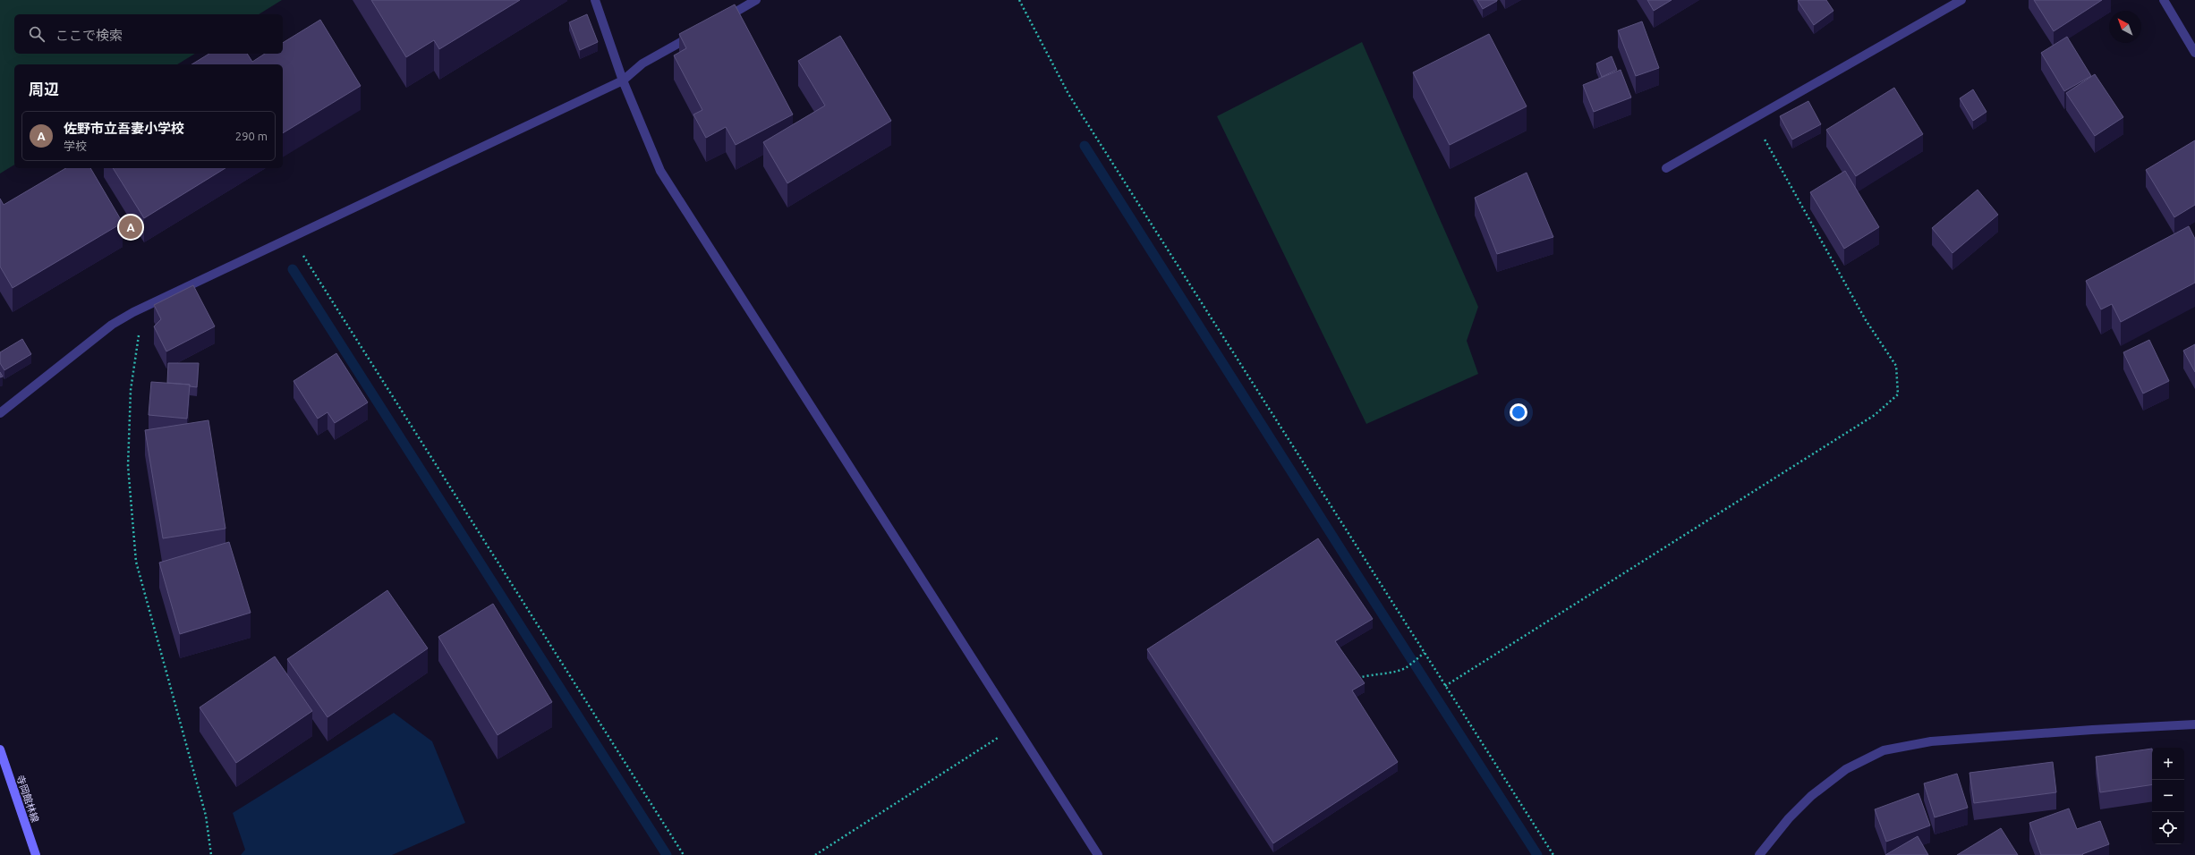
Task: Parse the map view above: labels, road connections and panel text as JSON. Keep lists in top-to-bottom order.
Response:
{
  "streets": {
    "main road": ["寺岡館林線"]
  },
  "north": "top left",
  "page": {
    "search": "ここで検索",
    "heading": "周辺",
    "list": [
      {
        "mark": "A",
        "name": "佐野市立吾妻小学校",
        "note": "学校",
        "value": "290 m"
      }
    ],
    "pins": "A",
    "map_buttons": ["+", "−"]
  }
}
